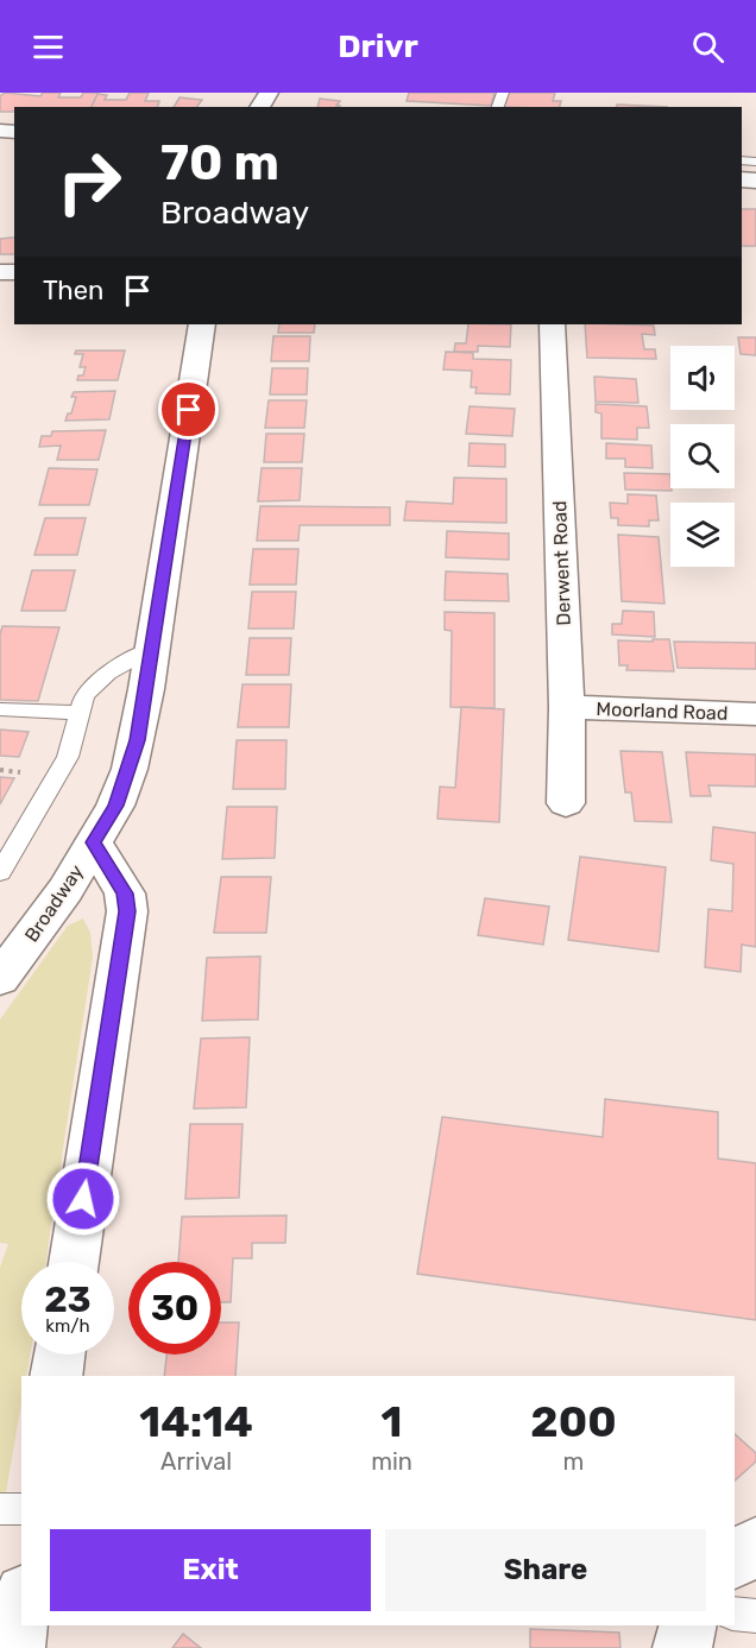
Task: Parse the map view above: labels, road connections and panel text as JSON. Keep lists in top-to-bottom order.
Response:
{
  "streets": {
    "street": ["Derwent Road", "Moorland Road", "Broadway"]
  },
  "crossings": [
    ["Derwent Road", "Moorland Road"]
  ],
  "page": {
    "header": "Drivr",
    "turn": ["70 m", "Broadway"],
    "then": "Then",
    "speed": "23 km/h",
    "limit": "30",
    "eta": [
      "14:14",
      "Arrival",
      "1",
      "min",
      "200",
      "m"
    ],
    "buttons": ["Exit", "Share"]
  }
}
